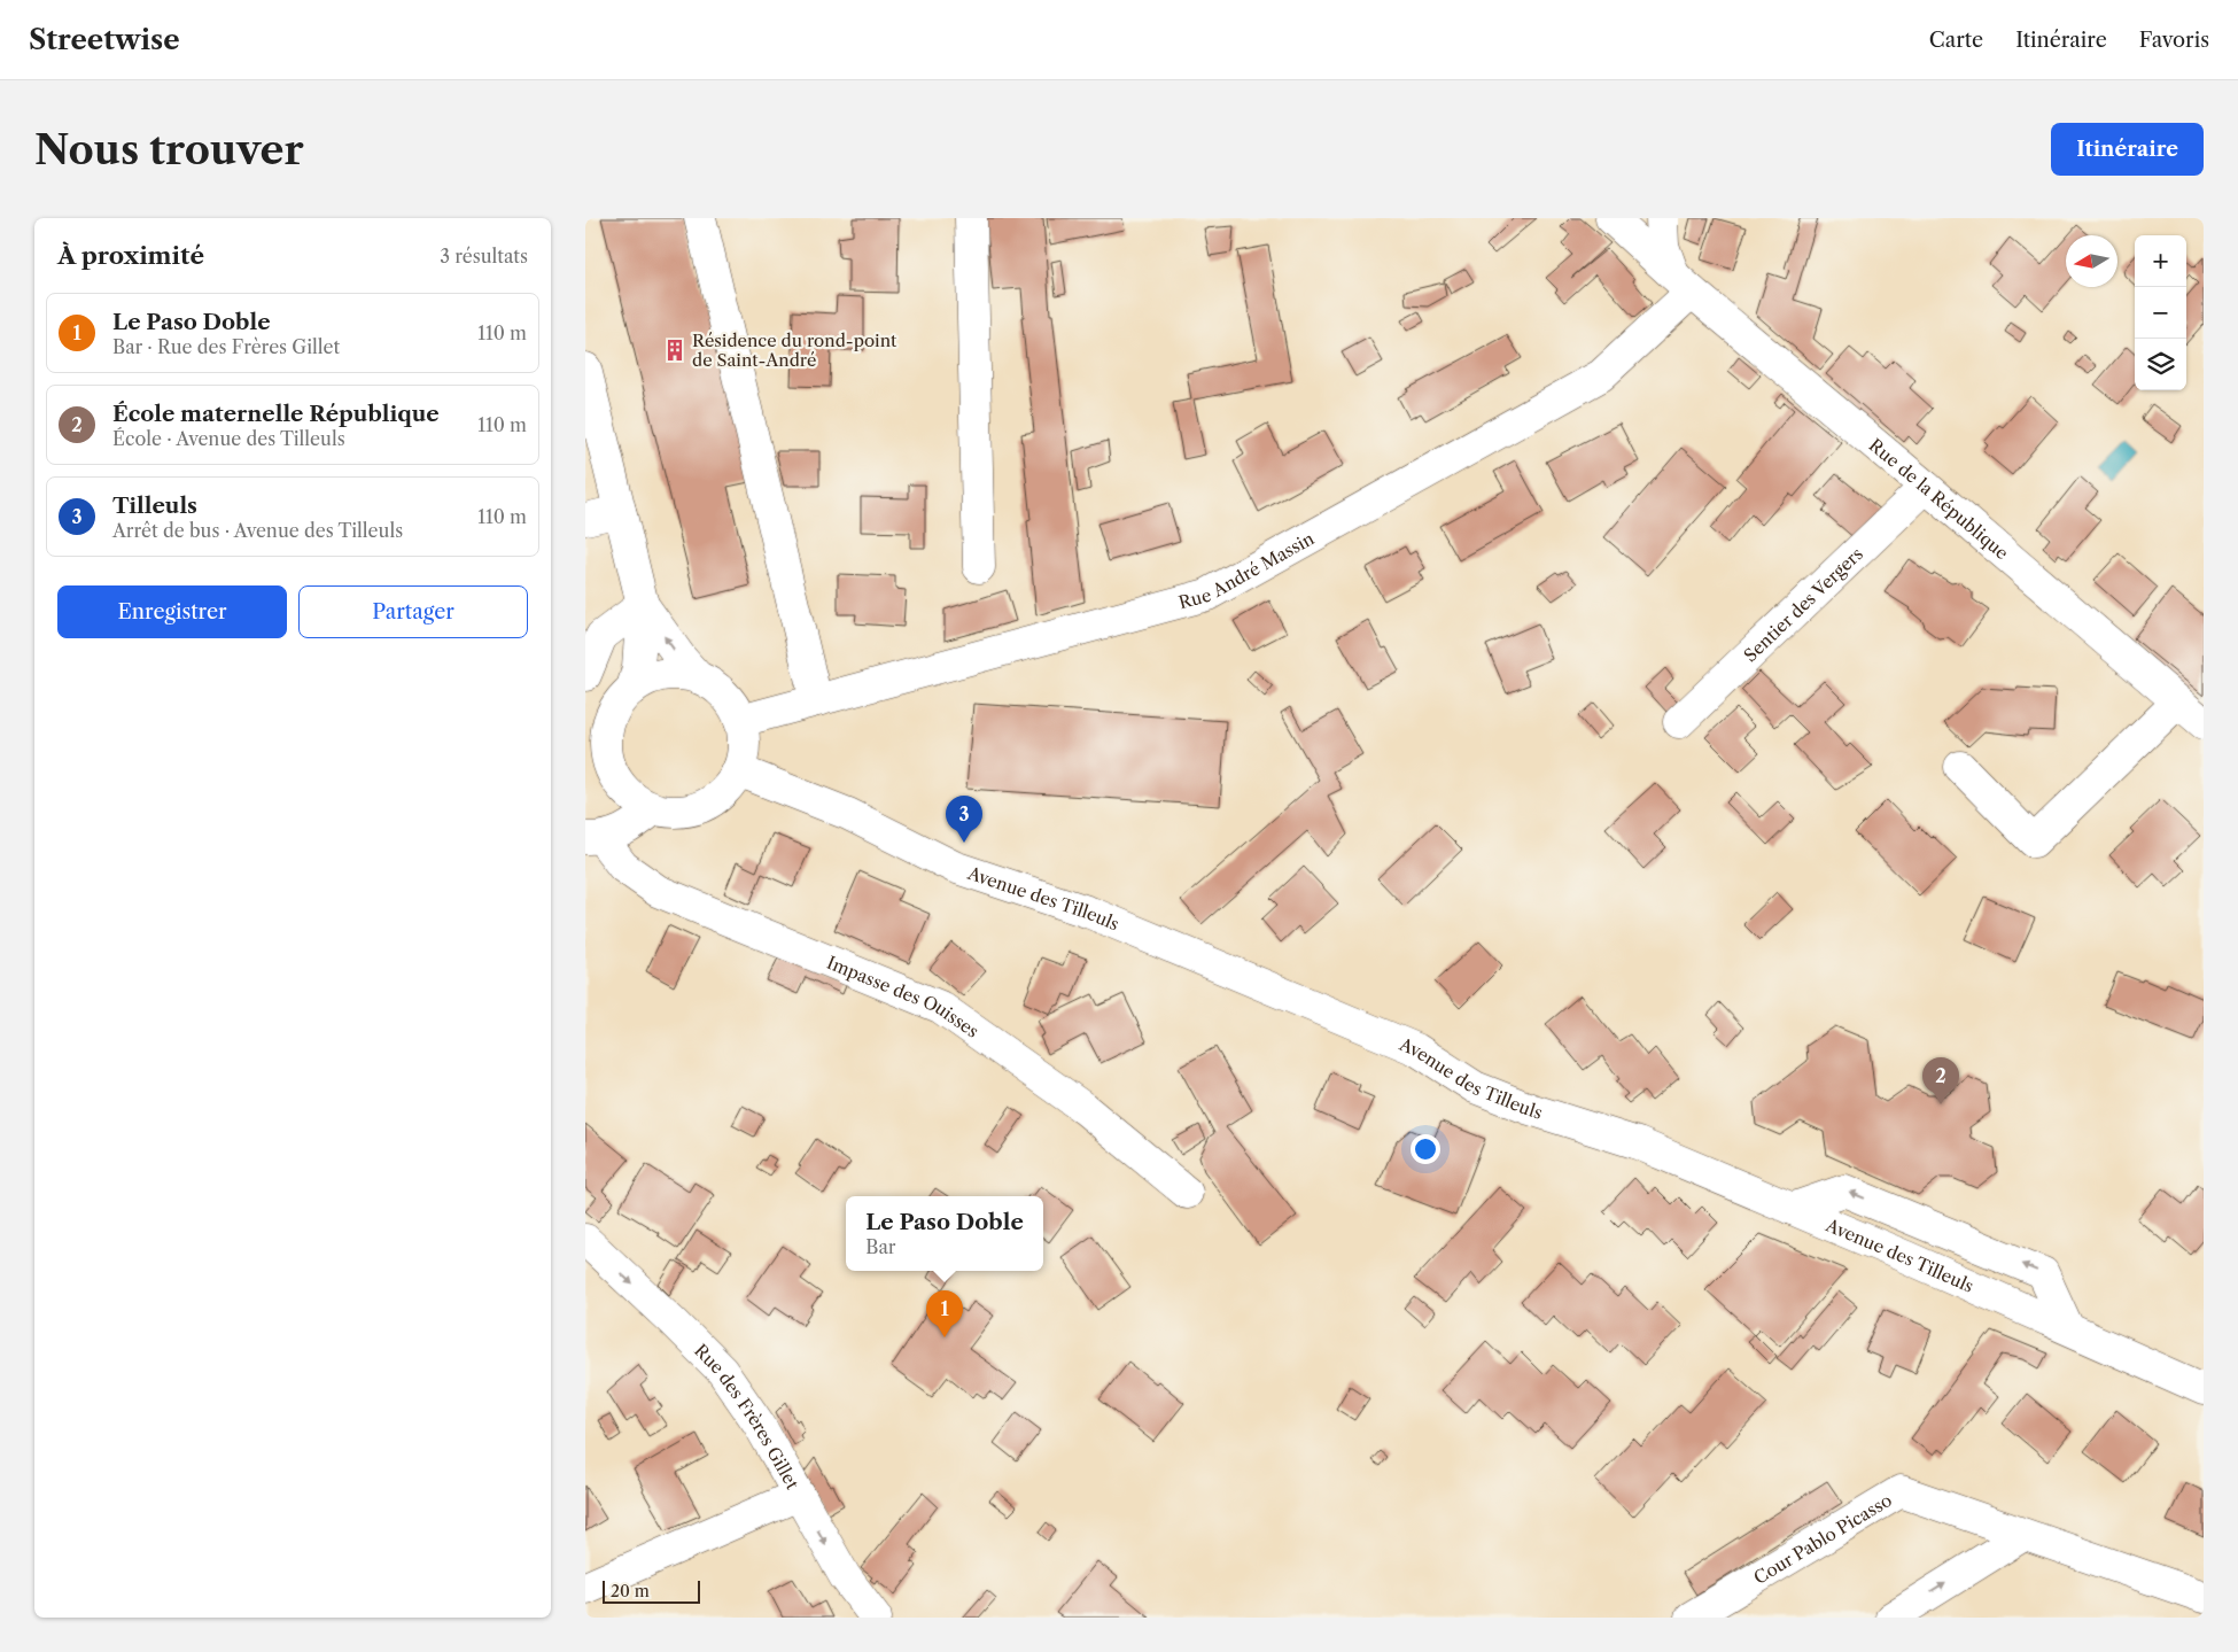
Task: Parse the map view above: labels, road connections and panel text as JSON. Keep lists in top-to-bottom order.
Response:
{
  "streets": {
    "street": [
      "Rue de la République",
      "Rue André Massin",
      "Sentier des Vergers",
      "Avenue des Tilleuls",
      "Impasse des Ouisses",
      "Rue des Frères Gillet",
      "Cour Pablo Picasso"
    ]
  },
  "crossings": [
    ["Rue de la République", "Rue André Massin"],
    ["Rue de la République", "Sentier des Vergers"],
    ["Rue André Massin", "Avenue des Tilleuls"]
  ],
  "one_way": ["Rue des Frères Gillet"],
  "places": {
    "building": ["Résidence du rond-point de Saint-André"]
  },
  "scale_bar": "20 m",
  "north": "left",
  "page": {
    "header": "Streetwise",
    "nav": ["Carte", "Itinéraire", "Favoris"],
    "buttons": [
      "Itinéraire",
      ["Enregistrer", "Partager"]
    ],
    "title": "Nous trouver",
    "heading": ["À proximité", "3 résultats"],
    "map_buttons": ["+", "−"],
    "list": [
      {
        "mark": "1",
        "name": "Le Paso Doble",
        "note": "Bar · Rue des Frères Gillet",
        "value": "110 m"
      },
      {
        "mark": "2",
        "name": "École maternelle République",
        "note": "École · Avenue des Tilleuls",
        "value": "110 m"
      },
      {
        "mark": "3",
        "name": "Tilleuls",
        "note": "Arrêt de bus · Avenue des Tilleuls",
        "value": "110 m"
      }
    ],
    "pins": ["3", "2", "1"],
    "popup": ["Le Paso Doble", "Bar"],
    "scale": "20 m"
  }
}
